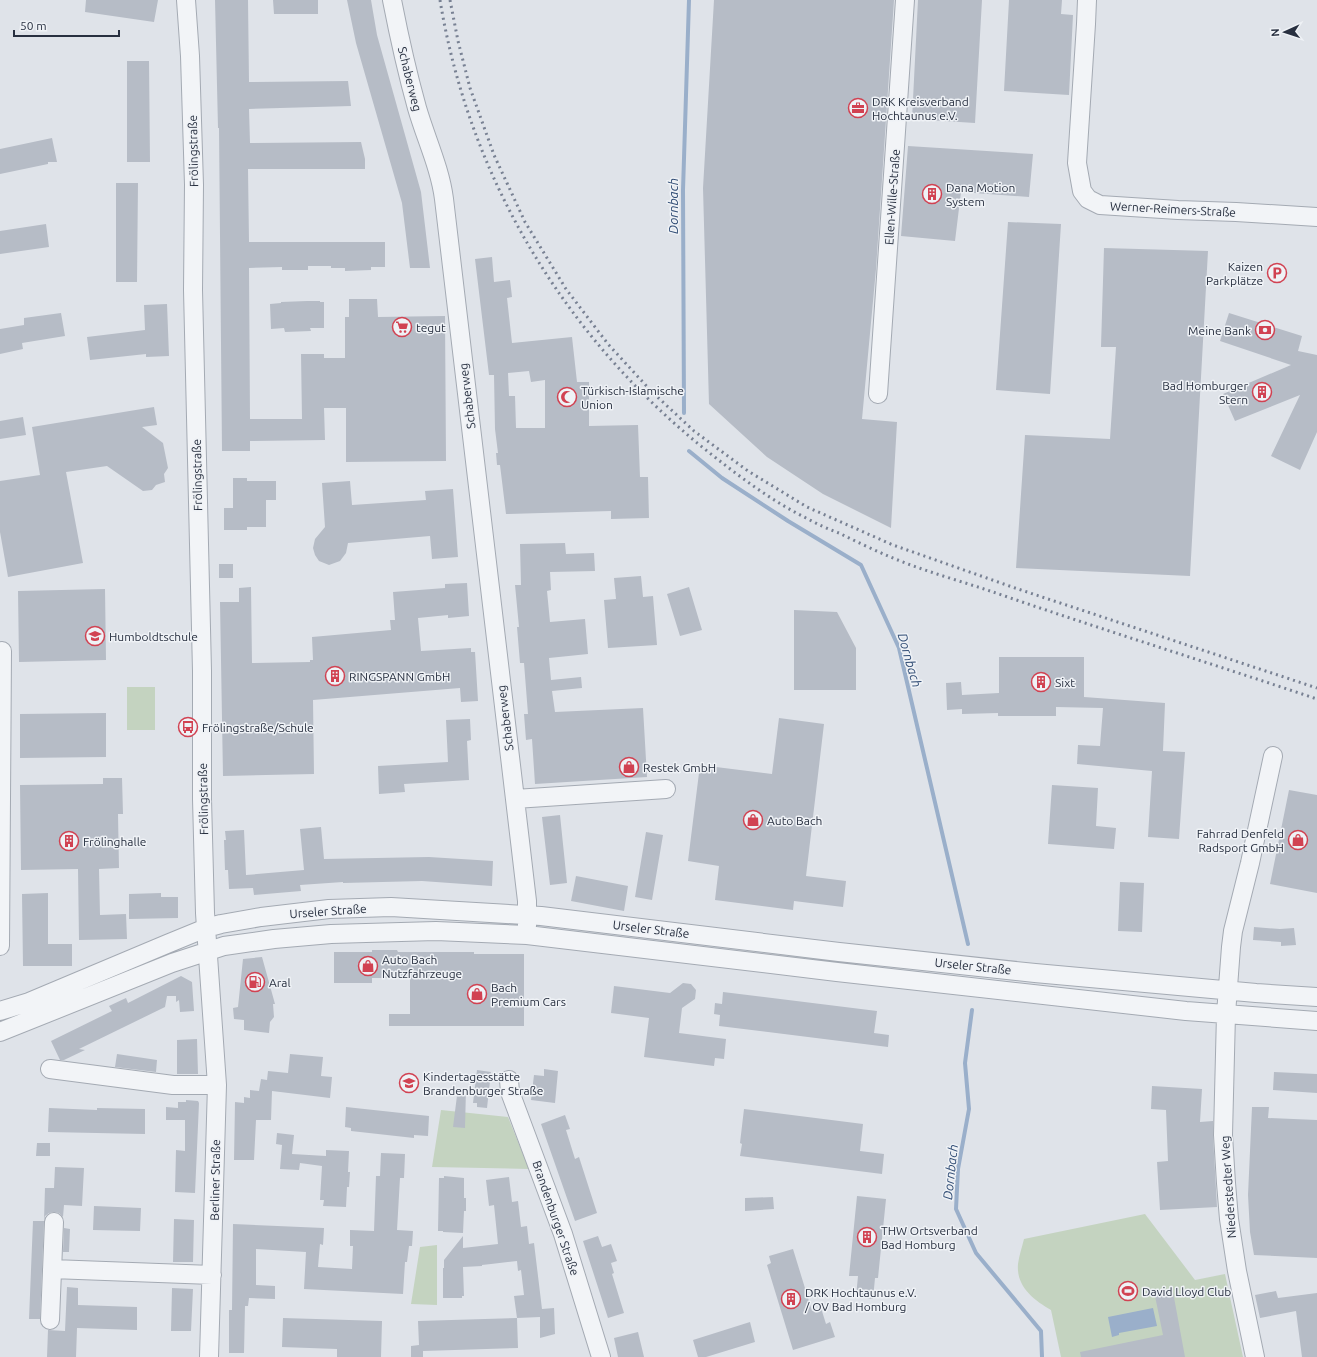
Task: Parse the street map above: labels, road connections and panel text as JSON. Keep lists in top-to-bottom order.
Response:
{
  "streets": {
    "street": [
      "Schaberweg",
      "Frölingstraße",
      "Ellen-Wille-Straße",
      "Werner-Reimers-Straße",
      "Urseler Straße",
      "Berliner Straße",
      "Niederstedter Weg",
      "Brandenburger Straße"
    ]
  },
  "crossings": [
    ["Schaberweg", "Urseler Straße"],
    ["Frölingstraße", "Urseler Straße"],
    ["Frölingstraße", "Berliner Straße"],
    ["Urseler Straße", "Berliner Straße"],
    ["Urseler Straße", "Niederstedter Weg"]
  ],
  "water": ["Dornbach"],
  "places": {
    "office": ["DRK Kreisverband Hochtaunus e.V."],
    "building": [
      "Dana Motion System",
      "Bad Homburger Stern",
      "RINGSPANN GmbH",
      "Sixt",
      "Frölinghalle",
      "THW Ortsverband Bad Homburg",
      "DRK Hochtaunus e.V. / OV Bad Homburg"
    ],
    "parking": ["Kaizen Parkplätze"],
    "supermarket": ["tegut"],
    "bank": ["Meine Bank"],
    "mosque": ["Türkisch-Islamische Union"],
    "school or university": ["Humboldtschule", "Kindertagesstätte Brandenburger Straße"],
    "bus stop": ["Frölingstraße/Schule"],
    "shop": [
      "Restek GmbH",
      "Auto Bach",
      "Fahrrad Denfeld Radsport GmbH",
      "Auto Bach Nutzfahrzeuge",
      "Bach Premium Cars"
    ],
    "fuel station": ["Aral"],
    "sports": ["David Lloyd Club"]
  },
  "scale_bar": "50 m",
  "north": "left"
}
